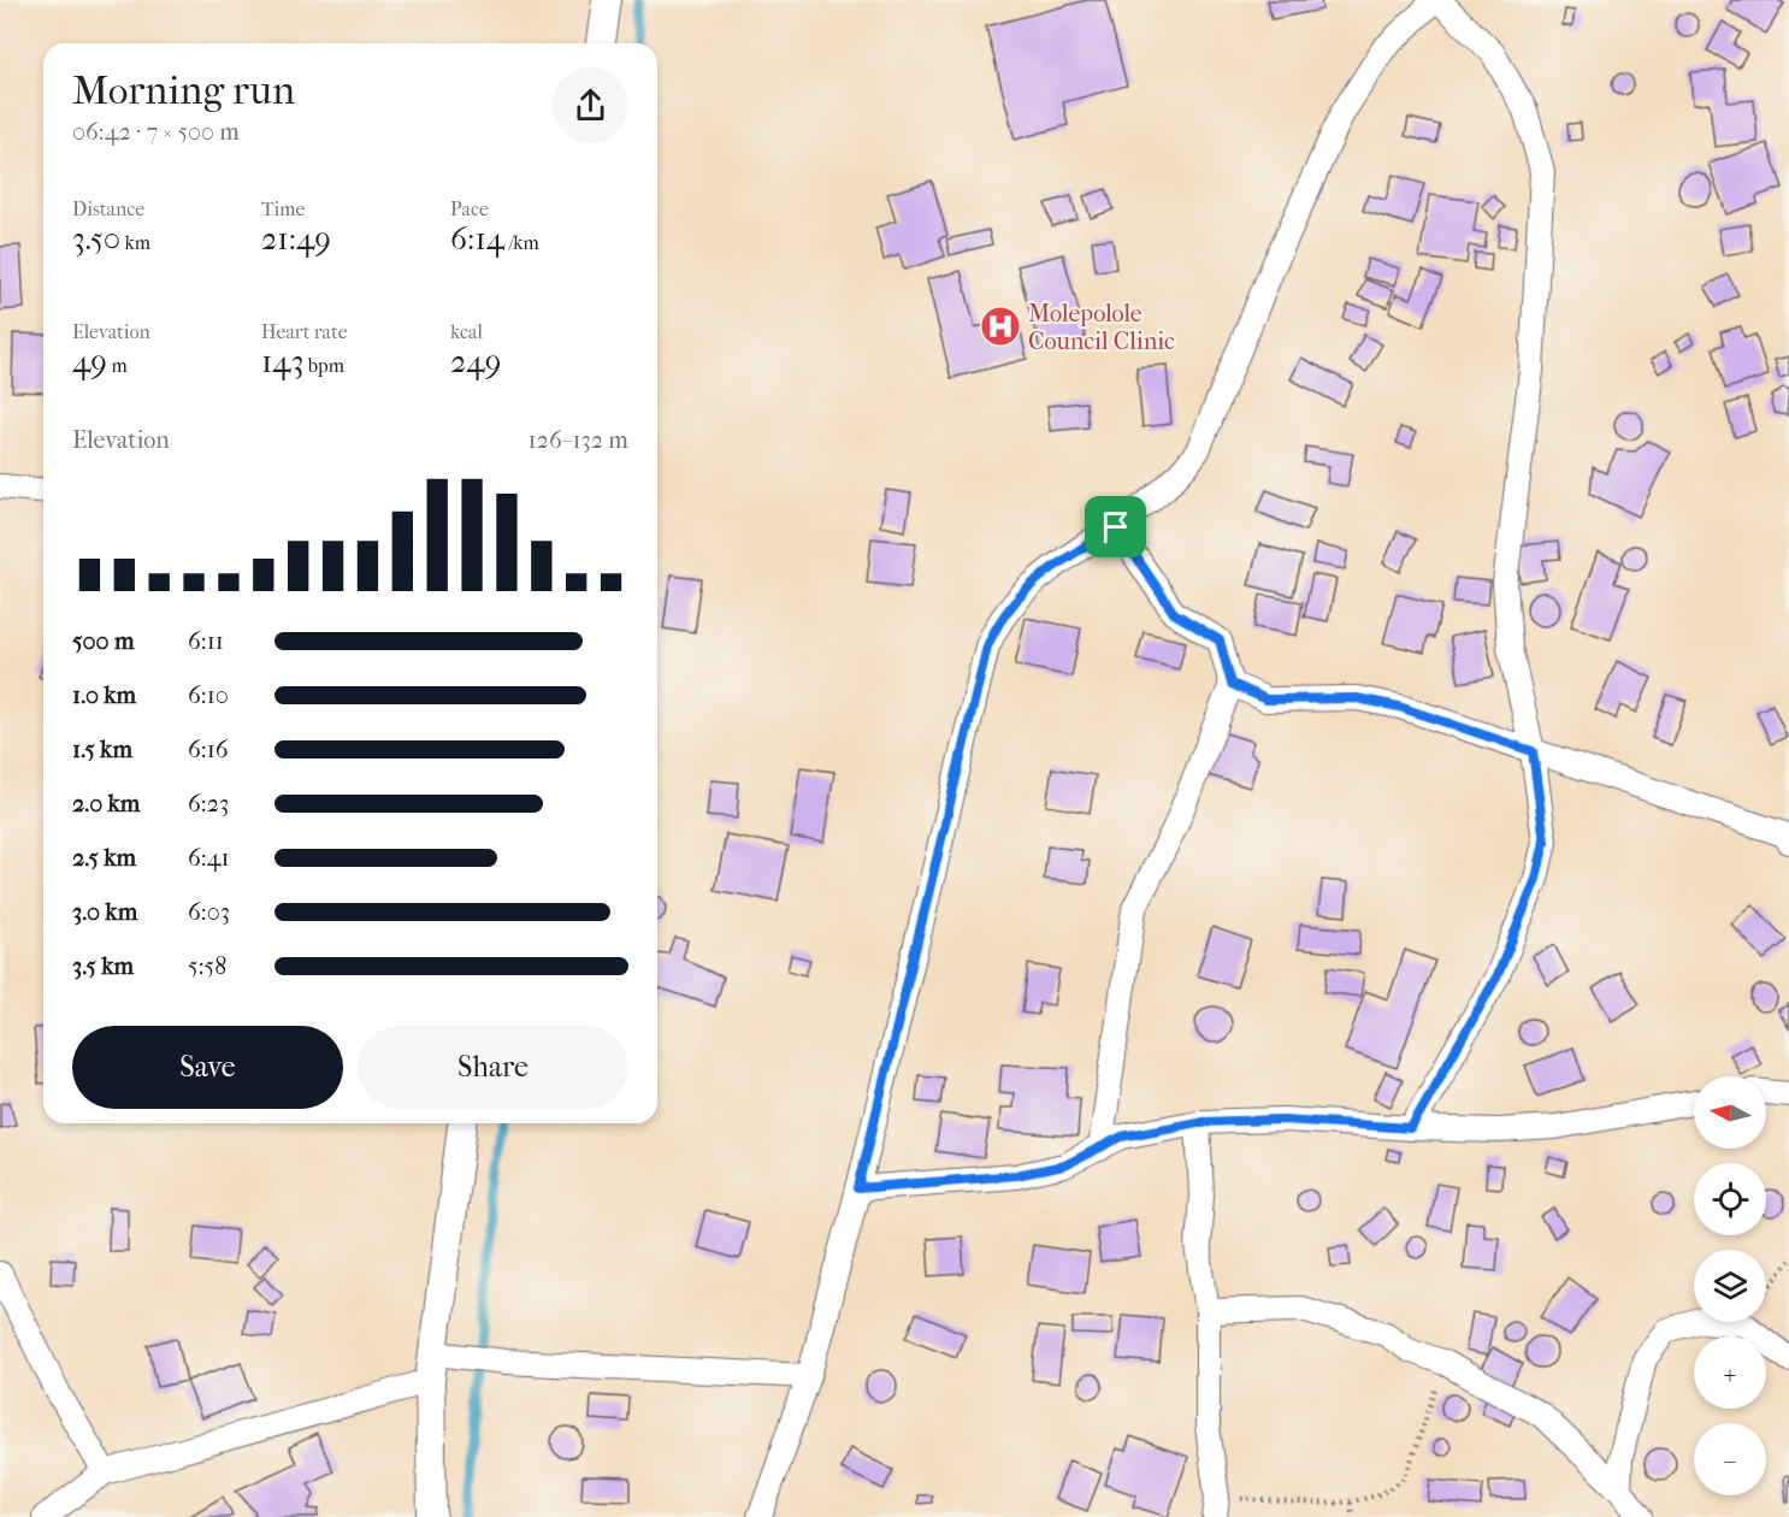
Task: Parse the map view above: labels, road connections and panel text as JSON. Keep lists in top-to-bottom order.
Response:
{
  "places": {
    "hospital": ["Molepolole Council Clinic"]
  },
  "north": "left",
  "page": {
    "heading": ["Morning run", "06:42 · 7 × 500 m"],
    "stats": [
      ["Distance", "3.50 km"],
      ["Time", "21:49"],
      ["Pace", "6:14 /km"],
      ["Elevation", "49 m"],
      ["Heart rate", "143 bpm"],
      ["kcal", "249"]
    ],
    "chart": ["Elevation", "126–132 m"],
    "list": [
      {
        "name": "500 m",
        "note": "6:11"
      },
      {
        "name": "1.0 km",
        "note": "6:10"
      },
      {
        "name": "1.5 km",
        "note": "6:16"
      },
      {
        "name": "2.0 km",
        "note": "6:23"
      },
      {
        "name": "2.5 km",
        "note": "6:41"
      },
      {
        "name": "3.0 km",
        "note": "6:03"
      },
      {
        "name": "3.5 km",
        "note": "5:58"
      }
    ],
    "buttons": ["Save", "Share"],
    "map_buttons": ["+", "−"]
  }
}
